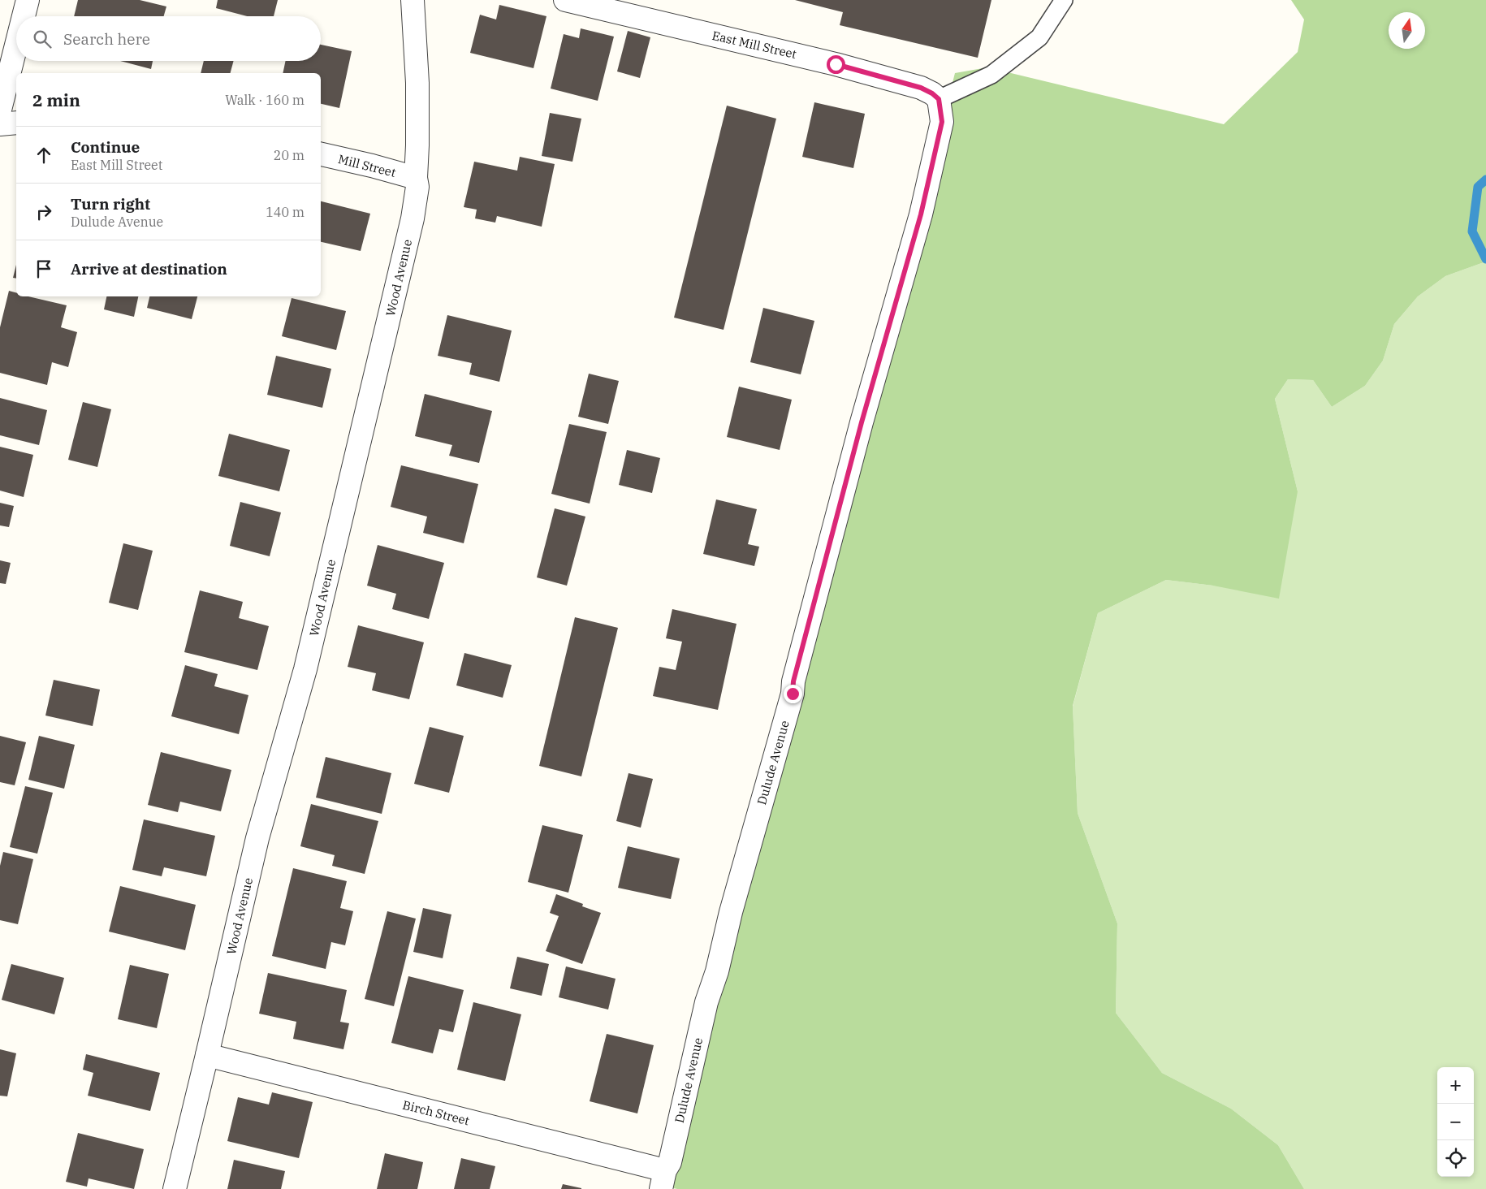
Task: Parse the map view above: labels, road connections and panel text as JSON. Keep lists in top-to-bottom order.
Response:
{
  "streets": {
    "street": [
      "East Mill Street",
      "Mill Street",
      "Wood Avenue",
      "Dulude Avenue",
      "Birch Street"
    ]
  },
  "crossings": [
    ["East Mill Street", "Dulude Avenue"],
    ["Mill Street", "Wood Avenue"],
    ["Wood Avenue", "Birch Street"],
    ["Dulude Avenue", "Birch Street"]
  ],
  "north": "top",
  "page": {
    "search": "Search here",
    "heading": ["2 min", "Walk · 160 m"],
    "list": [
      ["Continue", "East Mill Street", "20 m"],
      ["Turn right", "Dulude Avenue", "140 m"],
      "Arrive at destination"
    ],
    "map_buttons": ["+", "−"]
  }
}
